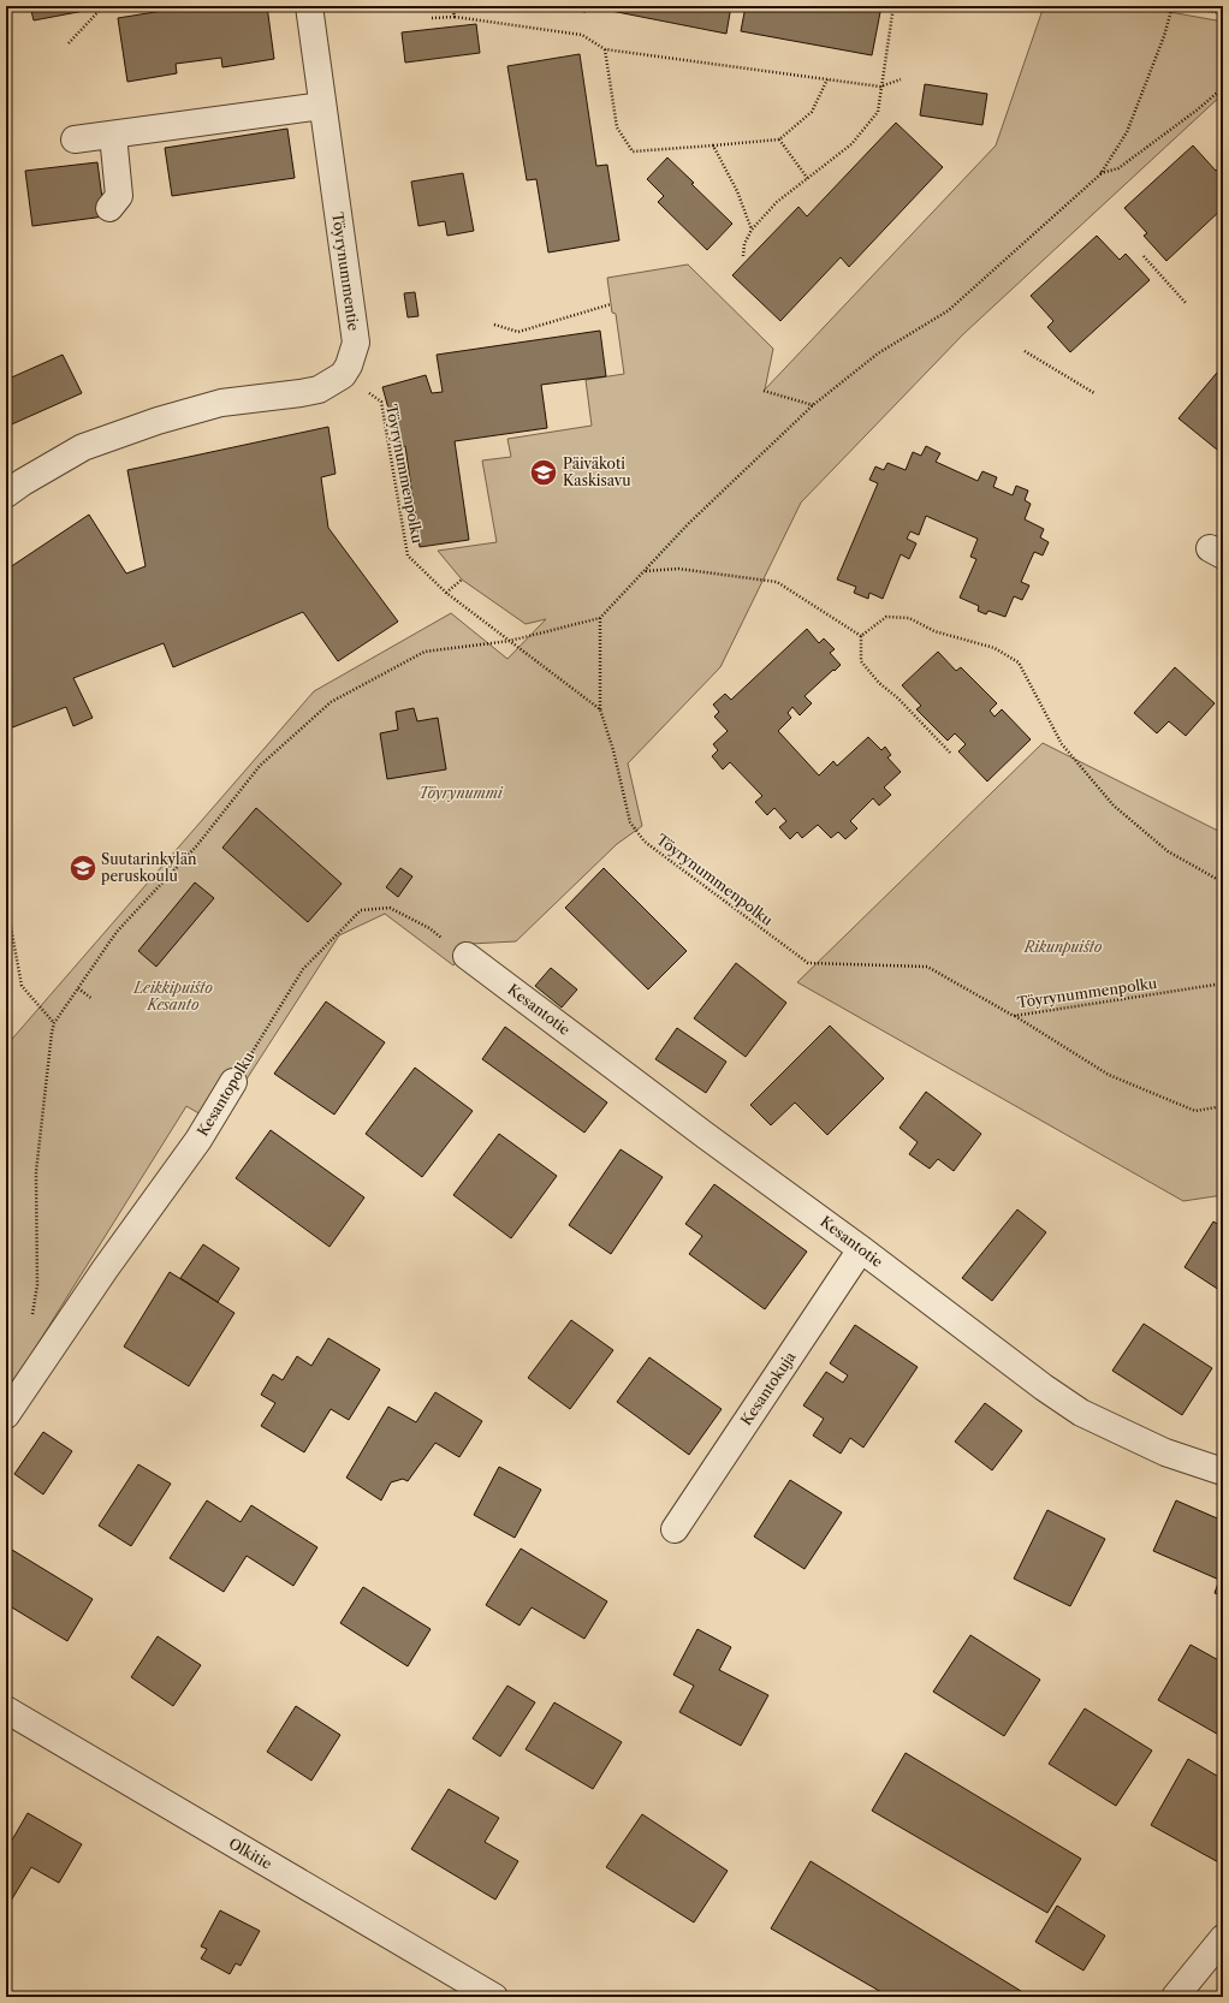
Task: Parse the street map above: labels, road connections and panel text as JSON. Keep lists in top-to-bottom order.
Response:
{
  "streets": {
    "street": [
      "Töyrynummentie",
      "Kesantotie",
      "Kesantopolku",
      "Kesantokuja",
      "Olkitie"
    ],
    "path": ["Töyrynummenpolku"]
  },
  "crossings": [
    ["Töyrynummentie", "Töyrynummenpolku"],
    ["Kesantotie", "Kesantopolku"],
    ["Kesantotie", "Kesantokuja"]
  ],
  "parks": ["Töyrynummi", "Rikunpuisto", "Leikkipuisto Kesanto"],
  "places": {
    "school or university": ["Päiväkoti Kaskisavu", "Suutarinkylän peruskoulu"]
  }
}
